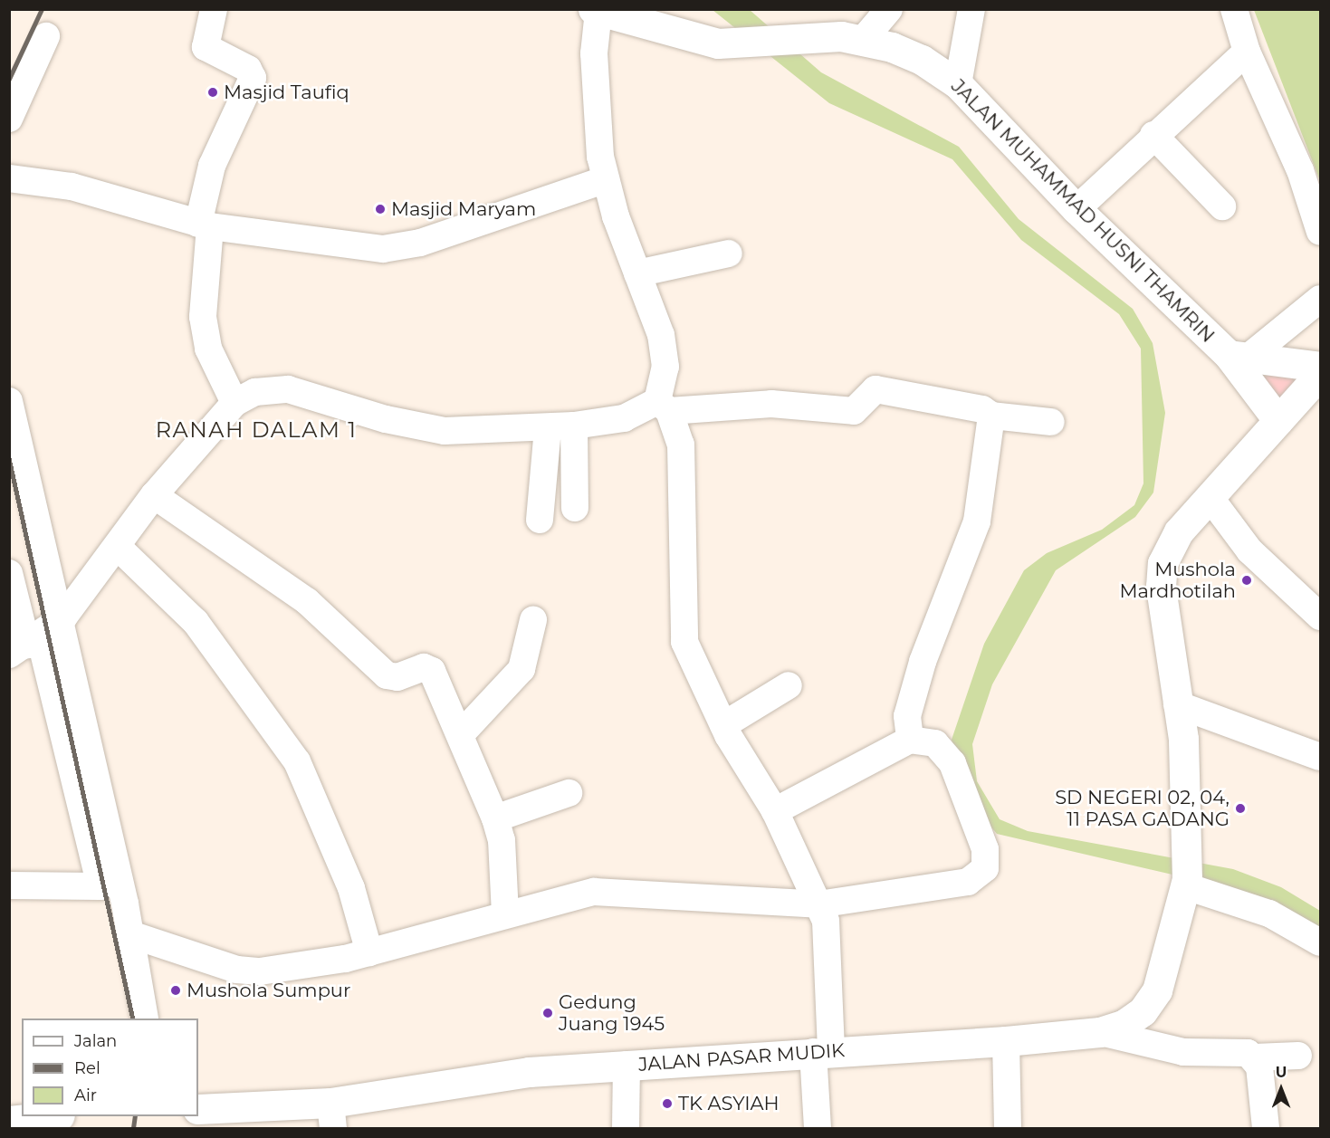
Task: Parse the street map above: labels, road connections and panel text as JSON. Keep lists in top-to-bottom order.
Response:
{
  "streets": {
    "main road": ["JALAN MUHAMMAD HUSNI THAMRIN", "JALAN PASAR MUDIK"]
  },
  "crossings": [
    ["JALAN MUHAMMAD HUSNI THAMRIN", "JALAN PASAR MUDIK"]
  ],
  "districts": ["RANAH DALAM 1"],
  "places": [
    "Masjid Taufiq",
    "Masjid Maryam",
    "Mushola Mardhotilah",
    "SD NEGERI 02, 04, 11 PASA GADANG",
    "Mushola Sumpur",
    "Gedung Juang 1945",
    "TK ASYIAH"
  ],
  "legend": ["Jalan", "Rel", "Air"],
  "north": "top"
}
